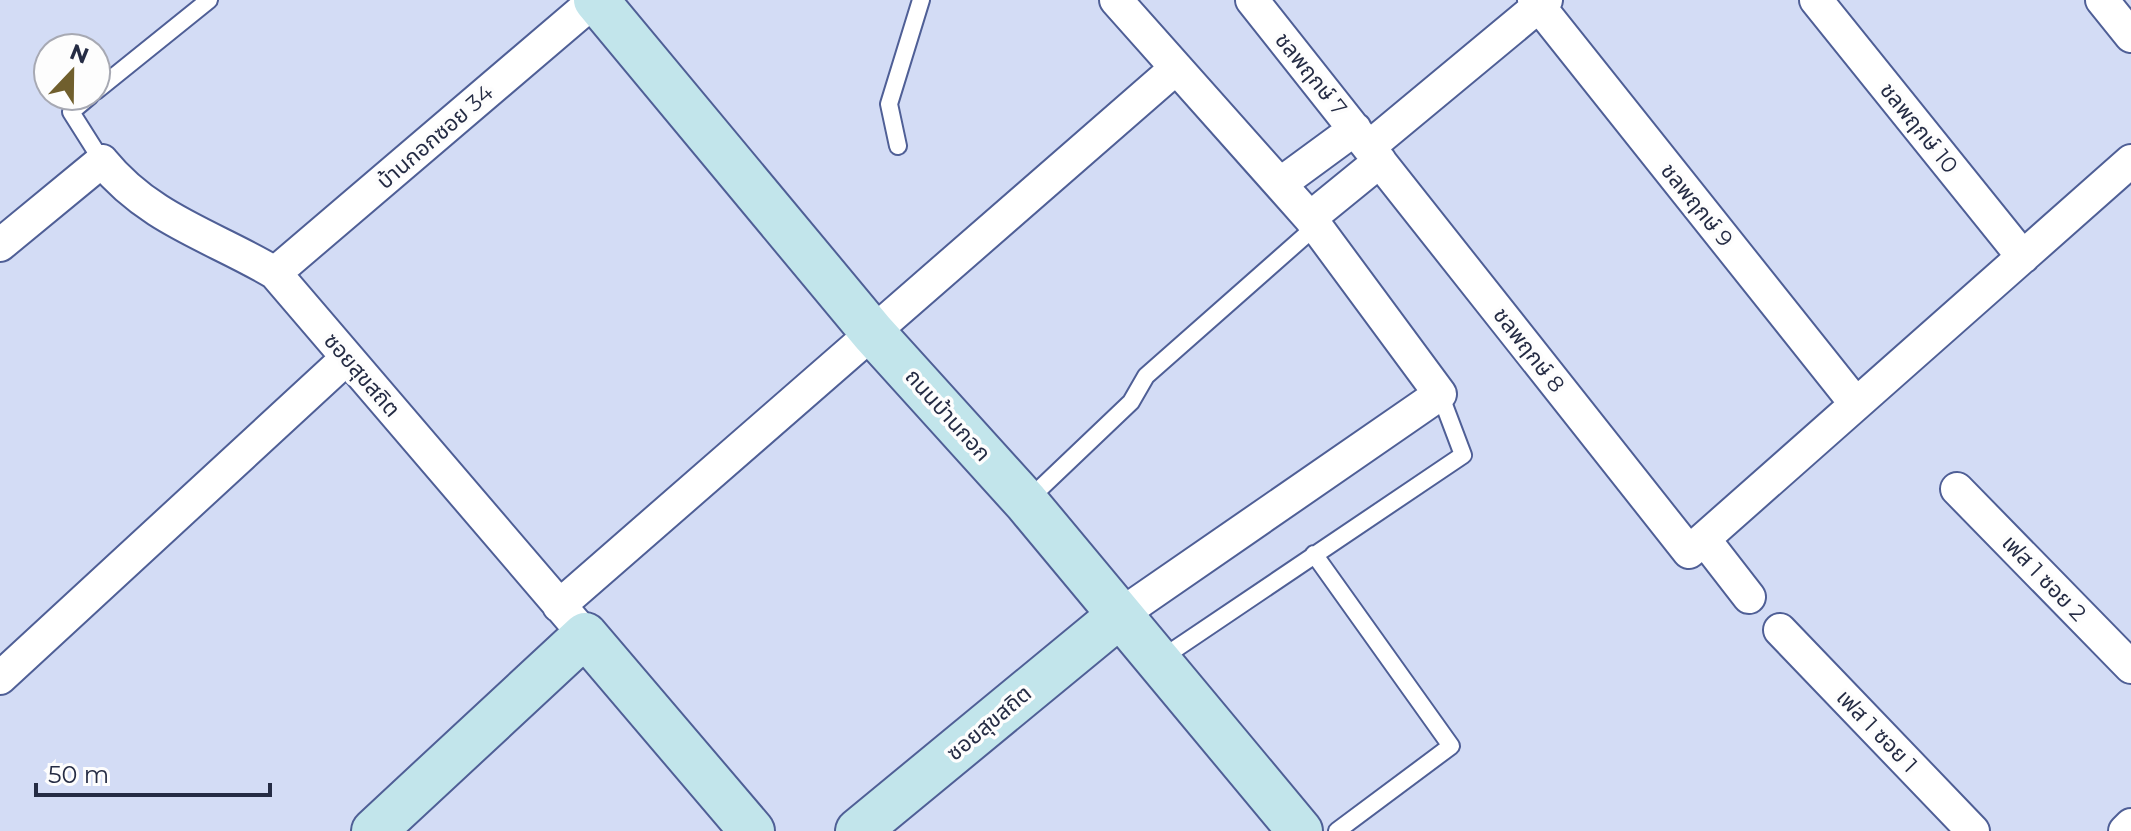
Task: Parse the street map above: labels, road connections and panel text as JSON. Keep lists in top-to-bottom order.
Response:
{
  "streets": {
    "street": [
      "ชลพฤกษ์ 7",
      "ชลพฤกษ์ 10",
      "บ้านกอกซอย 34",
      "ชลพฤกษ์ 9",
      "ชลพฤกษ์ 8",
      "ซอยสุขสถิต",
      "ถนนบ้านกอก",
      "เฟส 1 ซอย 2",
      "เฟส 1 ซอย 1"
    ]
  },
  "crossings": [
    ["ชลพฤกษ์ 7", "ชลพฤกษ์ 8"],
    ["บ้านกอกซอย 34", "ซอยสุขสถิต"],
    ["บ้านกอกซอย 34", "ถนนบ้านกอก"],
    ["ซอยสุขสถิต", "ถนนบ้านกอก"]
  ],
  "scale_bar": "50 m",
  "north": "top"
}
